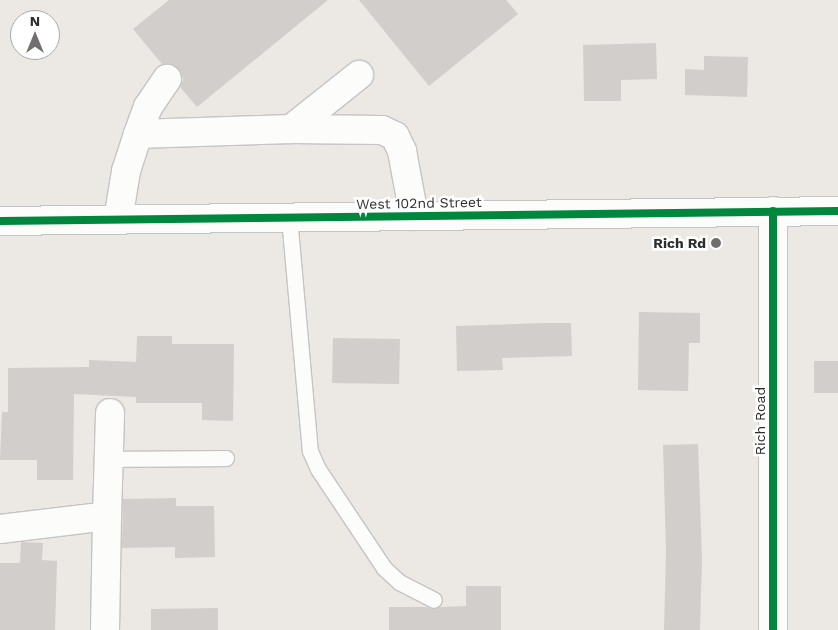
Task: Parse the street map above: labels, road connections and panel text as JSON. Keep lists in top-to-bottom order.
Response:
{
  "streets": {
    "street": ["West 102nd Street", "Rich Road"]
  },
  "crossings": [
    ["West 102nd Street", "Rich Road"]
  ],
  "places": ["Rich Rd"],
  "north": "top"
}
